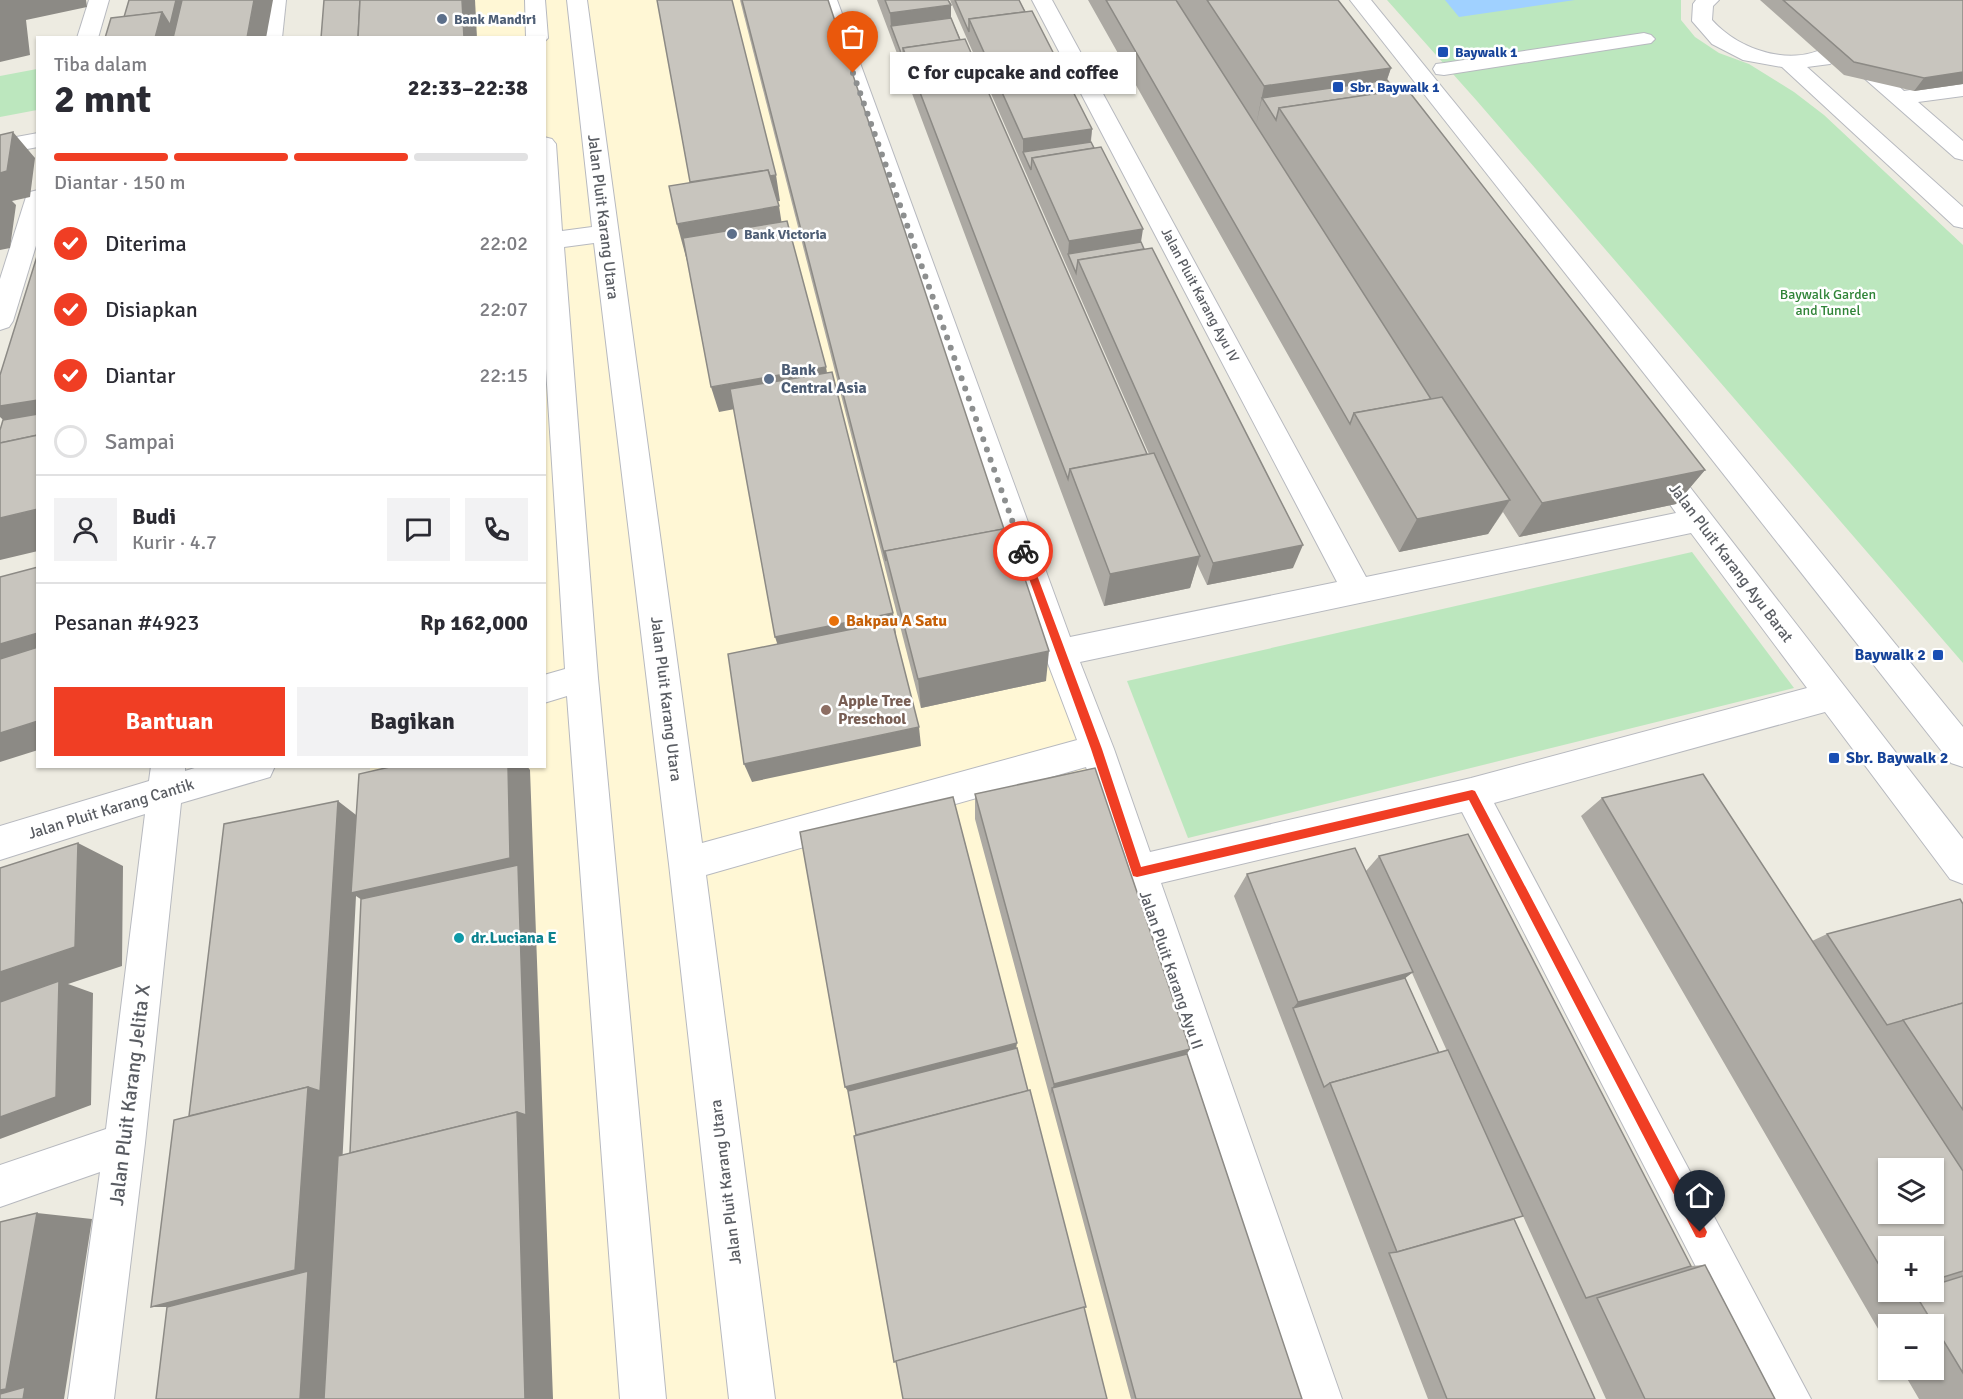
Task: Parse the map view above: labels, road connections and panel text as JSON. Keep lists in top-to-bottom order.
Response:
{
  "streets": {
    "street": [
      "Jalan Pluit Karang Utara",
      "Jalan Pluit Karang Ayu IV",
      "Jalan Pluit Karang Ayu Barat",
      "Jalan Pluit Karang Cantik",
      "Jalan Pluit Karang Ayu II",
      "Jalan Pluit Karang Jelita X"
    ]
  },
  "crossings": [
    ["Jalan Pluit Karang Cantik", "Jalan Pluit Karang Jelita X"]
  ],
  "parks": ["Baywalk Garden and Tunnel"],
  "places": {
    "other": [
      "Bank Mandiri",
      "C for cupcake and coffee",
      "Bank Victoria",
      "Bank Central Asia",
      "Bakpau A Satu",
      "Apple Tree Preschool",
      "dr.Luciana E"
    ],
    "transit": [
      "Baywalk 1",
      "Sbr. Baywalk 1",
      "Baywalk 2",
      "Sbr. Baywalk 2"
    ]
  },
  "page": {
    "heading": ["2 mnt", "Tiba dalam", "22:33–22:38"],
    "panel": [
      "Budi",
      "Kurir · 4.7",
      "Pesanan #4923",
      "Rp 162,000"
    ],
    "bubble": "C for cupcake and coffee",
    "bar": "Diantar · 150 m",
    "list": [
      ["Diterima", "22:02"],
      ["Disiapkan", "22:07"],
      ["Diantar", "22:15"],
      "Sampai"
    ],
    "buttons": ["Bantuan", "Bagikan"],
    "map_buttons": ["+", "−"]
  }
}
